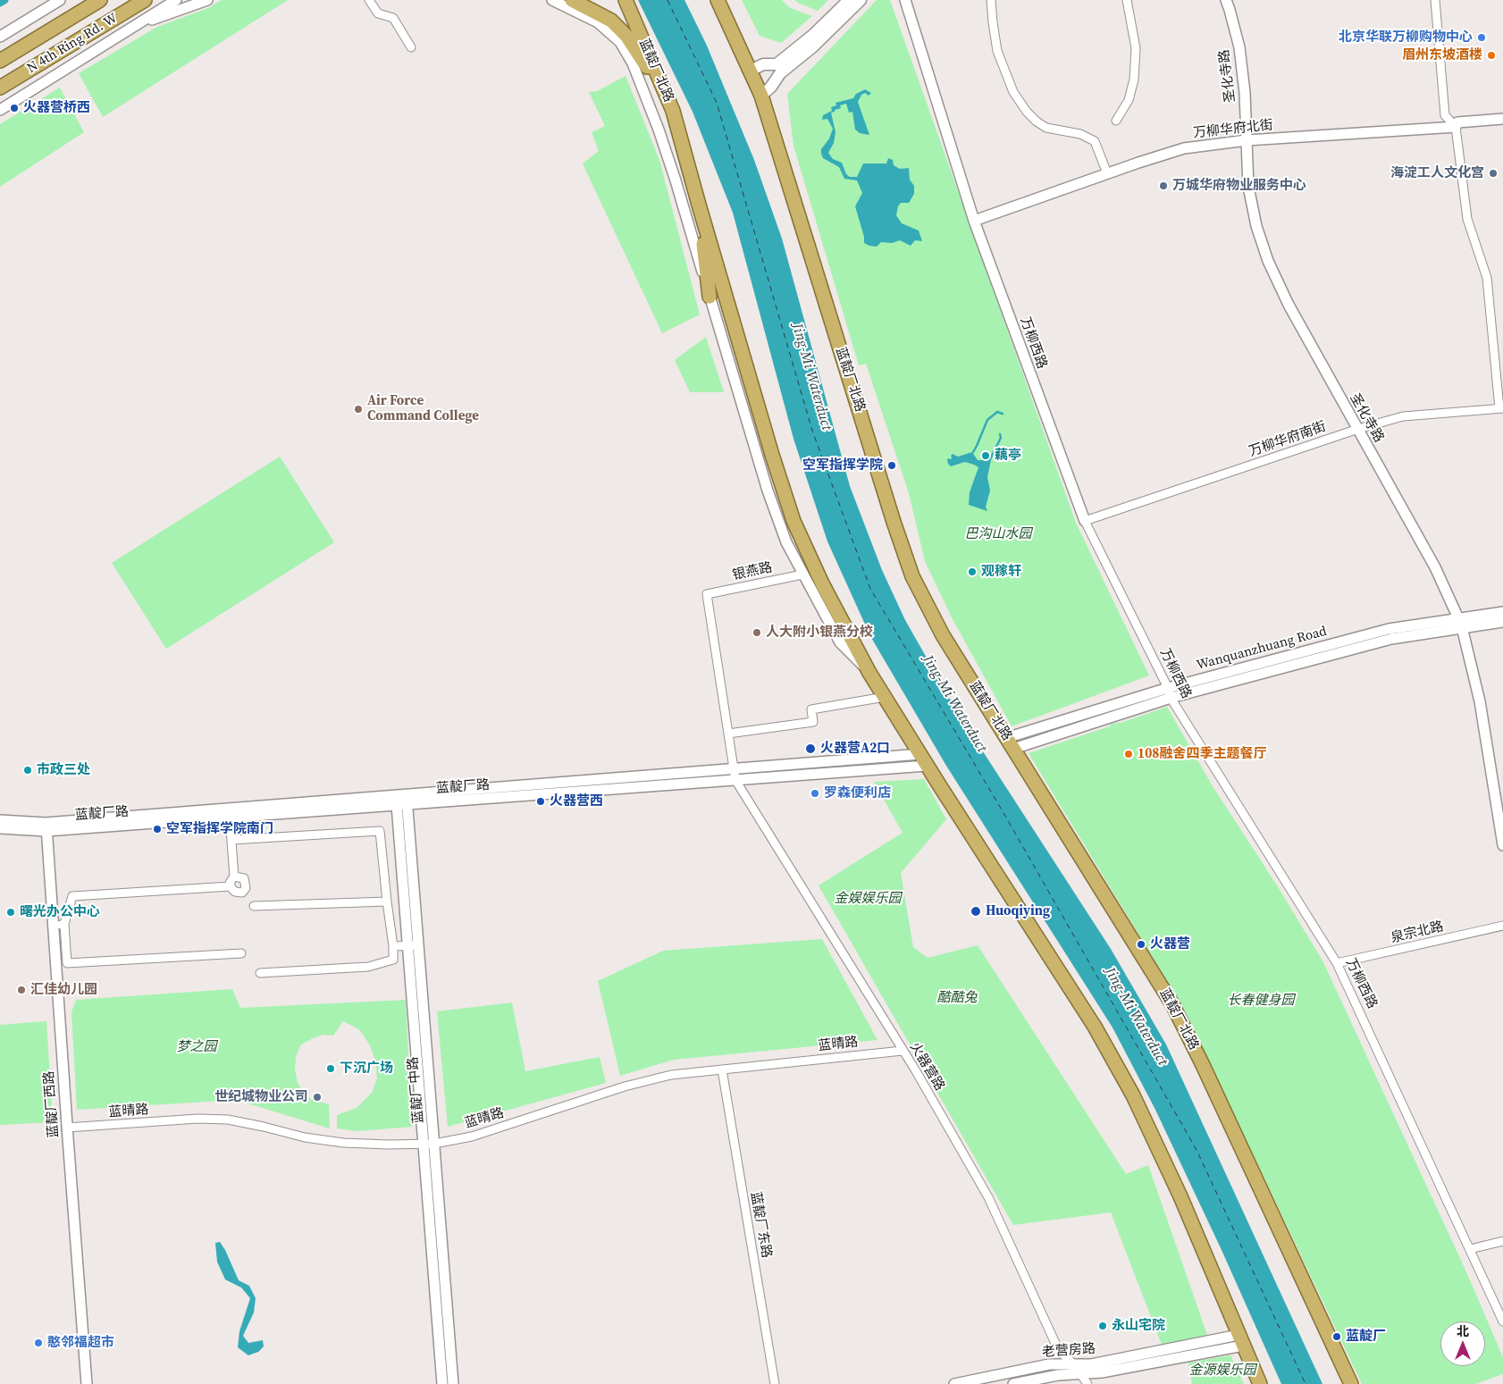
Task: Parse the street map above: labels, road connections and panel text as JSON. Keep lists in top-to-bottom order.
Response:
{
  "streets": {
    "highway": ["N 4th Ring Rd. W", "蓝靛厂北路"],
    "street": [
      "圣化寺路",
      "万柳华府北街",
      "万柳西路",
      "万柳华府南街",
      "银燕路",
      "Wanquanzhuang Road",
      "蓝靛厂路",
      "泉宗北路",
      "蓝晴路",
      "火器营路",
      "蓝靛厂中路",
      "蓝靛厂西路",
      "蓝靛厂东路",
      "老营房路"
    ]
  },
  "crossings": [
    ["蓝靛厂北路", "银燕路"],
    ["蓝靛厂北路", "Wanquanzhuang Road"],
    ["蓝靛厂北路", "蓝靛厂路"],
    ["蓝靛厂北路", "老营房路"],
    ["圣化寺路", "万柳华府北街"],
    ["圣化寺路", "万柳华府南街"],
    ["圣化寺路", "Wanquanzhuang Road"],
    ["万柳华府北街", "万柳西路"],
    ["万柳西路", "万柳华府南街"],
    ["万柳西路", "Wanquanzhuang Road"],
    ["万柳西路", "泉宗北路"],
    ["银燕路", "火器营路"],
    ["蓝靛厂路", "火器营路"],
    ["蓝靛厂路", "蓝靛厂中路"],
    ["蓝靛厂路", "蓝靛厂西路"],
    ["蓝晴路", "火器营路"],
    ["蓝晴路", "蓝靛厂中路"],
    ["蓝晴路", "蓝靛厂西路"],
    ["蓝晴路", "蓝靛厂东路"],
    ["火器营路", "老营房路"]
  ],
  "water": ["Jing-Mi Waterduct"],
  "parks": [
    "巴沟山水园",
    "金娱娱乐园",
    "酷酷兔",
    "长春健身园",
    "梦之园",
    "金源娱乐园"
  ],
  "places": [
    "北京华联万柳购物中心",
    "眉州东坡酒楼",
    "火器营桥西",
    "海淀工人文化宫",
    "万城华府物业服务中心",
    "Air Force Command College",
    "藕亭",
    "空军指挥学院",
    "观稼轩",
    "人大附小银燕分校",
    "火器营A2口",
    "108融舍四季主题餐厅",
    "市政三处",
    "罗森便利店",
    "火器营西",
    "空军指挥学院南门",
    "Huoqiying",
    "曙光办公中心",
    "火器营",
    "汇佳幼儿园",
    "下沉广场",
    "世纪城物业公司",
    "永山宅院",
    "蓝靛厂",
    "憨邻福超市"
  ],
  "north": "top"
}
